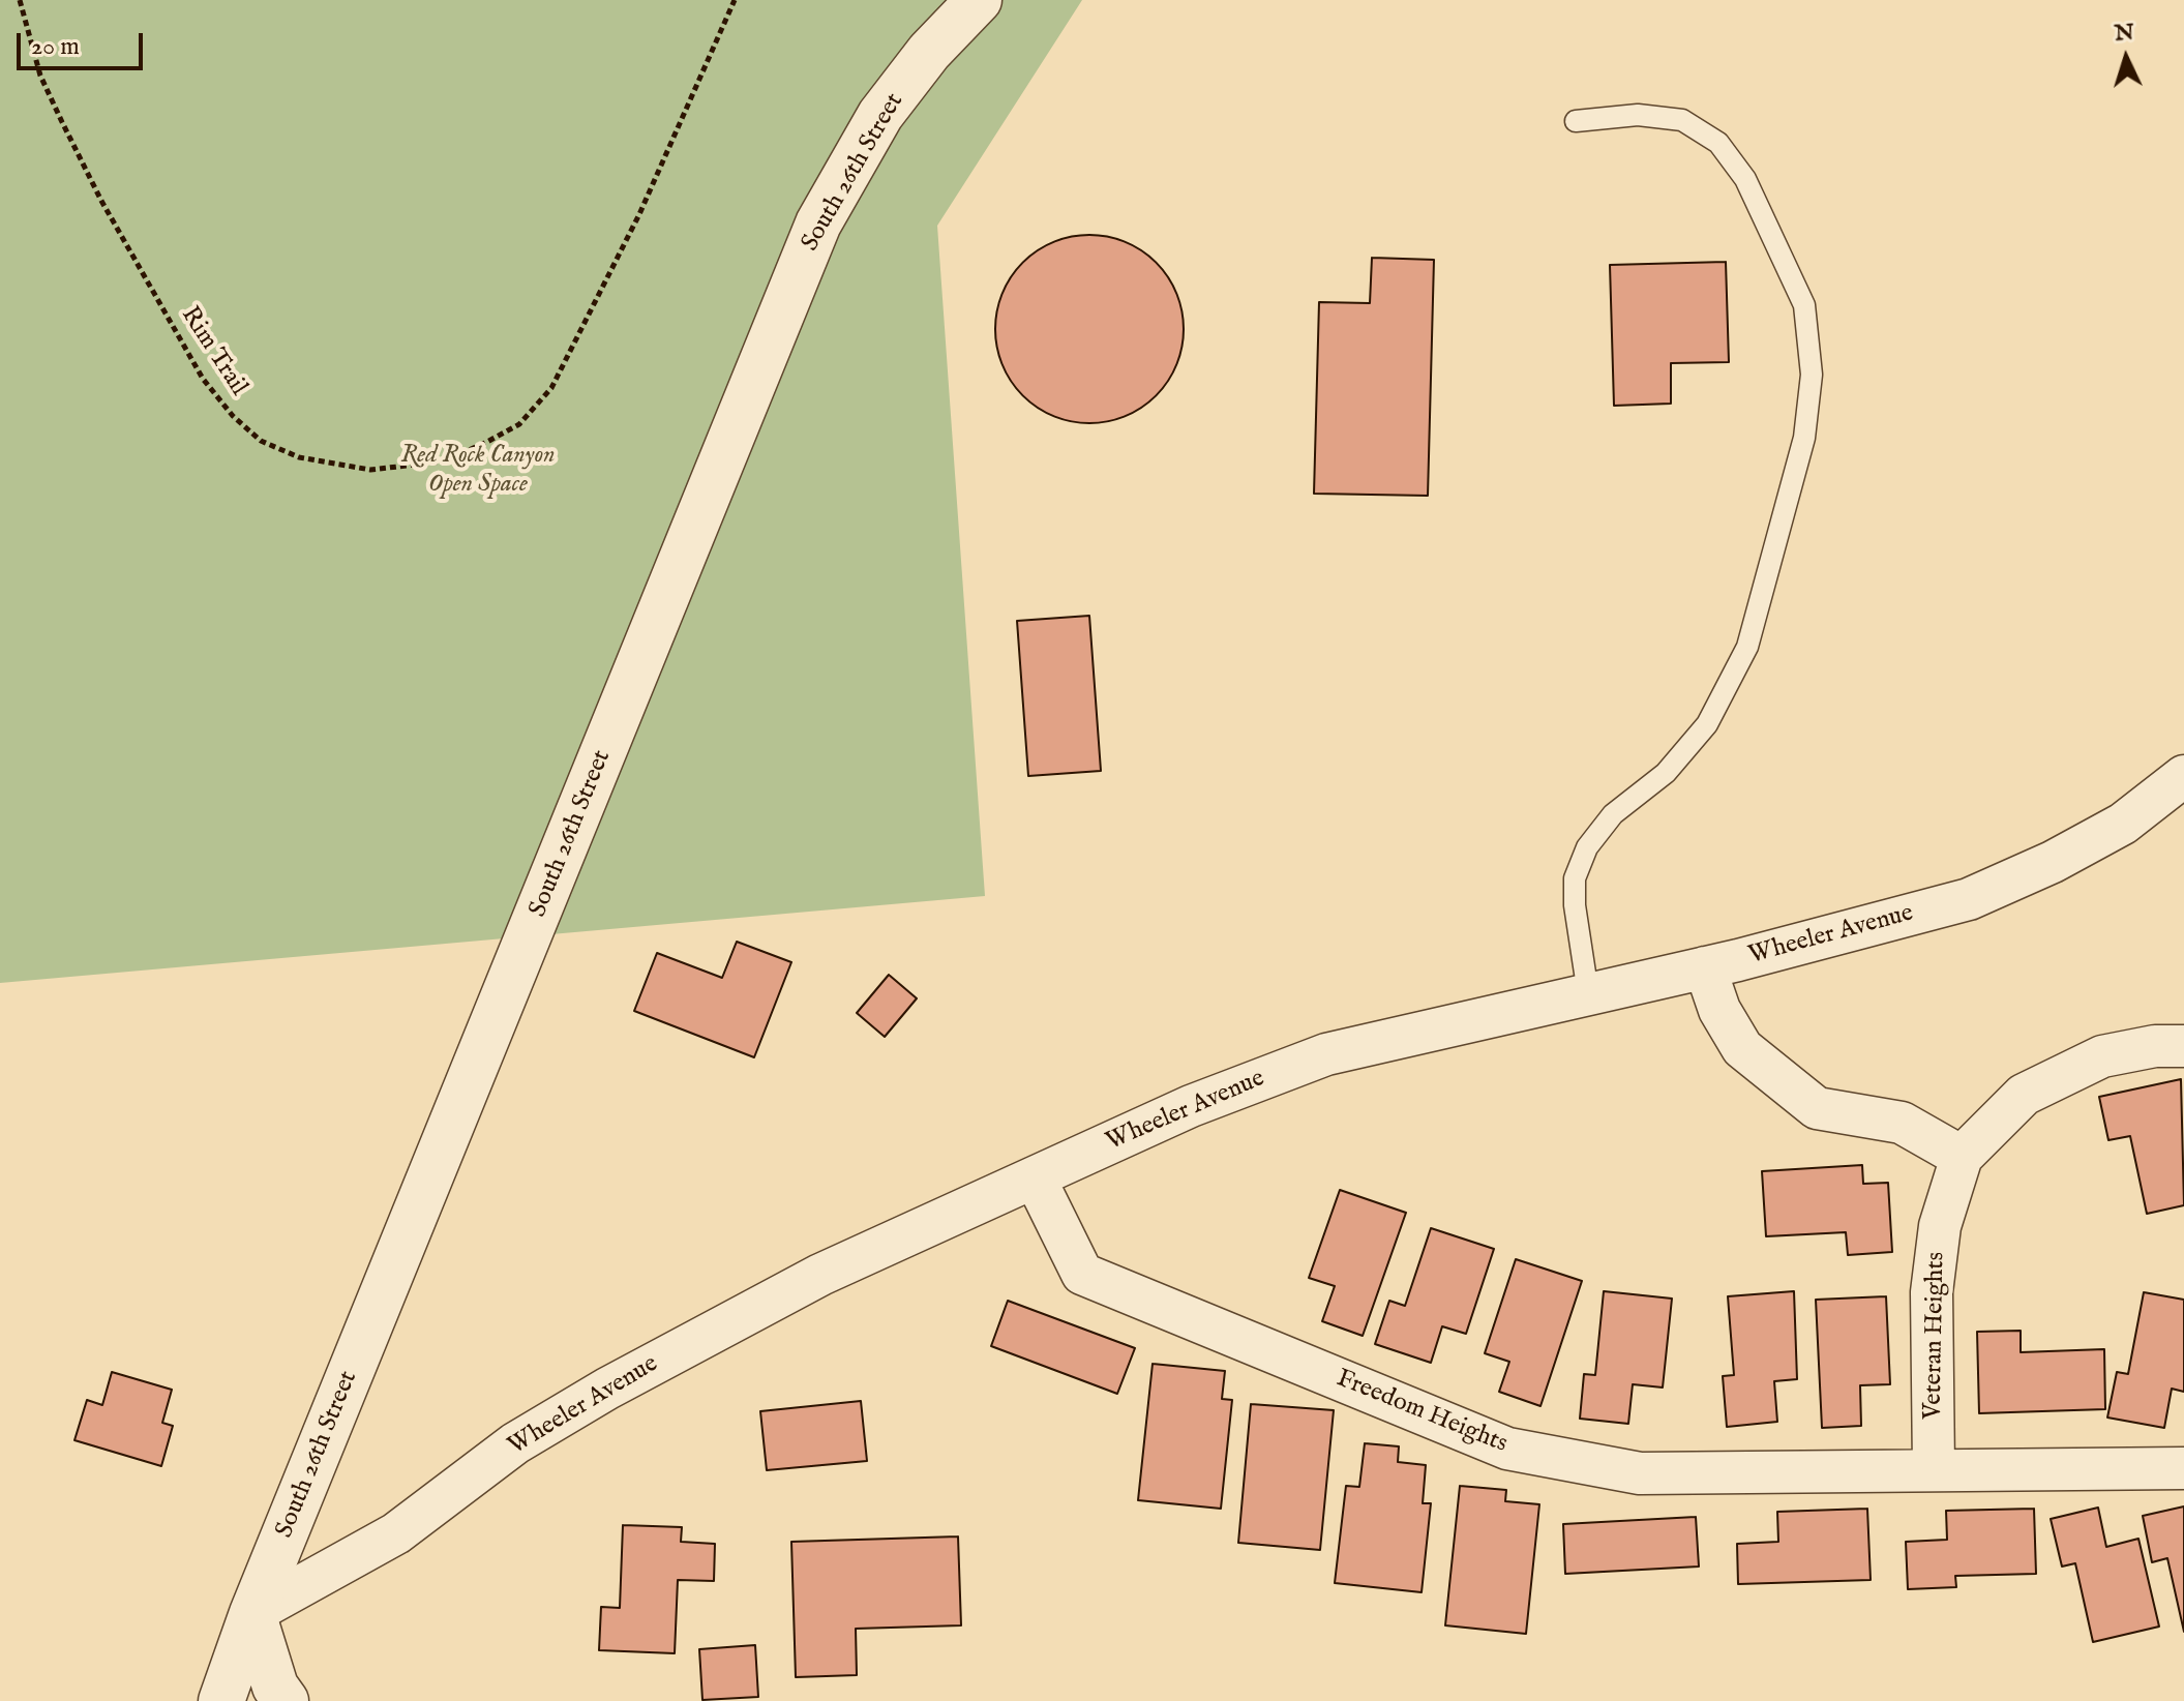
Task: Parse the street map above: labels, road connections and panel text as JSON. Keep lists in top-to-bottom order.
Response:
{
  "streets": {
    "street": [
      "South 26th Street",
      "Wheeler Avenue",
      "Veteran Heights",
      "Freedom Heights"
    ],
    "path": ["Rim Trail"]
  },
  "crossings": [
    ["South 26th Street", "Wheeler Avenue"],
    ["Wheeler Avenue", "Freedom Heights"],
    ["Veteran Heights", "Freedom Heights"]
  ],
  "parks": ["Red Rock Canyon Open Space"],
  "scale_bar": "20 m",
  "north": "top"
}
